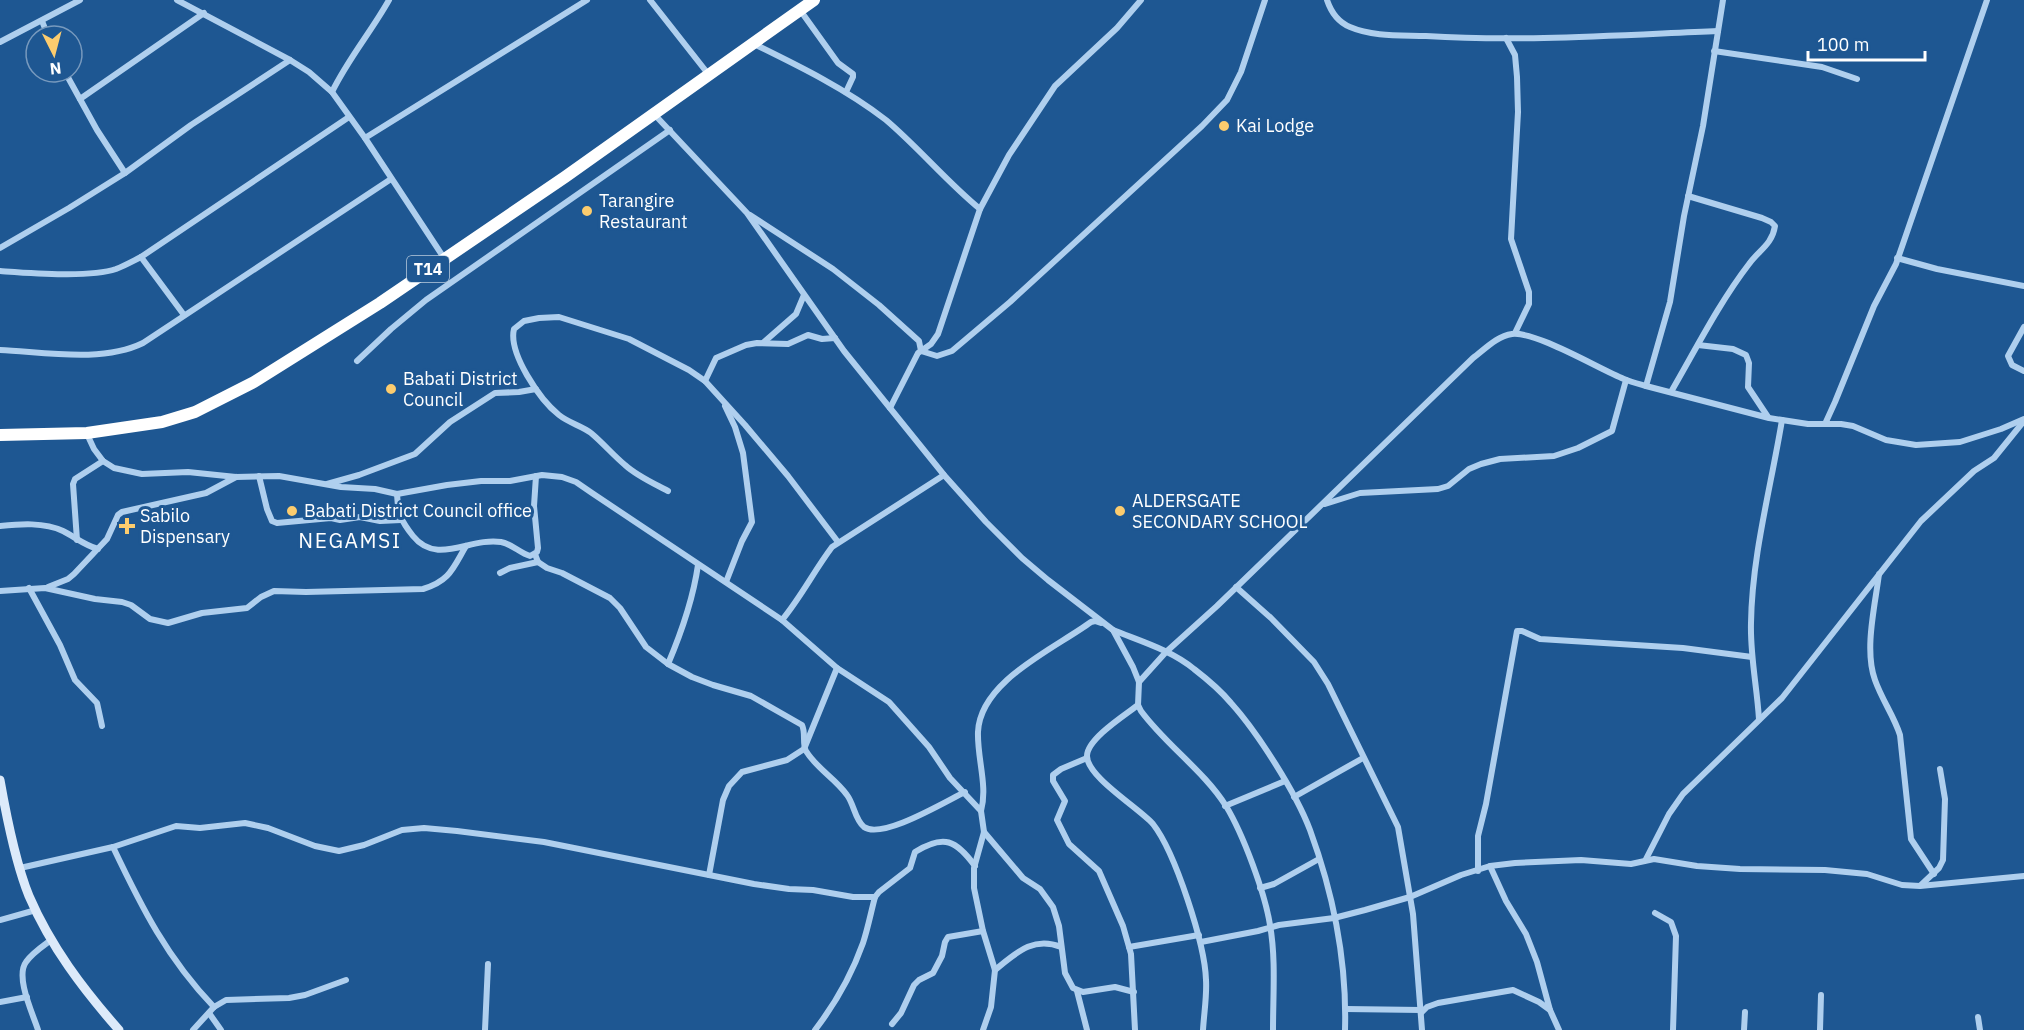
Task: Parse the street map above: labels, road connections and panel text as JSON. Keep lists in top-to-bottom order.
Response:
{
  "streets": {
    "highway": ["T14"]
  },
  "districts": ["NEGAMSI"],
  "places": {
    "other": [
      "Kai Lodge",
      "Tarangire Restaurant",
      "Babati District Council",
      "Babati District Council office",
      "ALDERSGATE SECONDARY SCHOOL"
    ],
    "health": ["Sabilo Dispensary"]
  },
  "scale_bar": "100 m",
  "north": "bottom"
}
